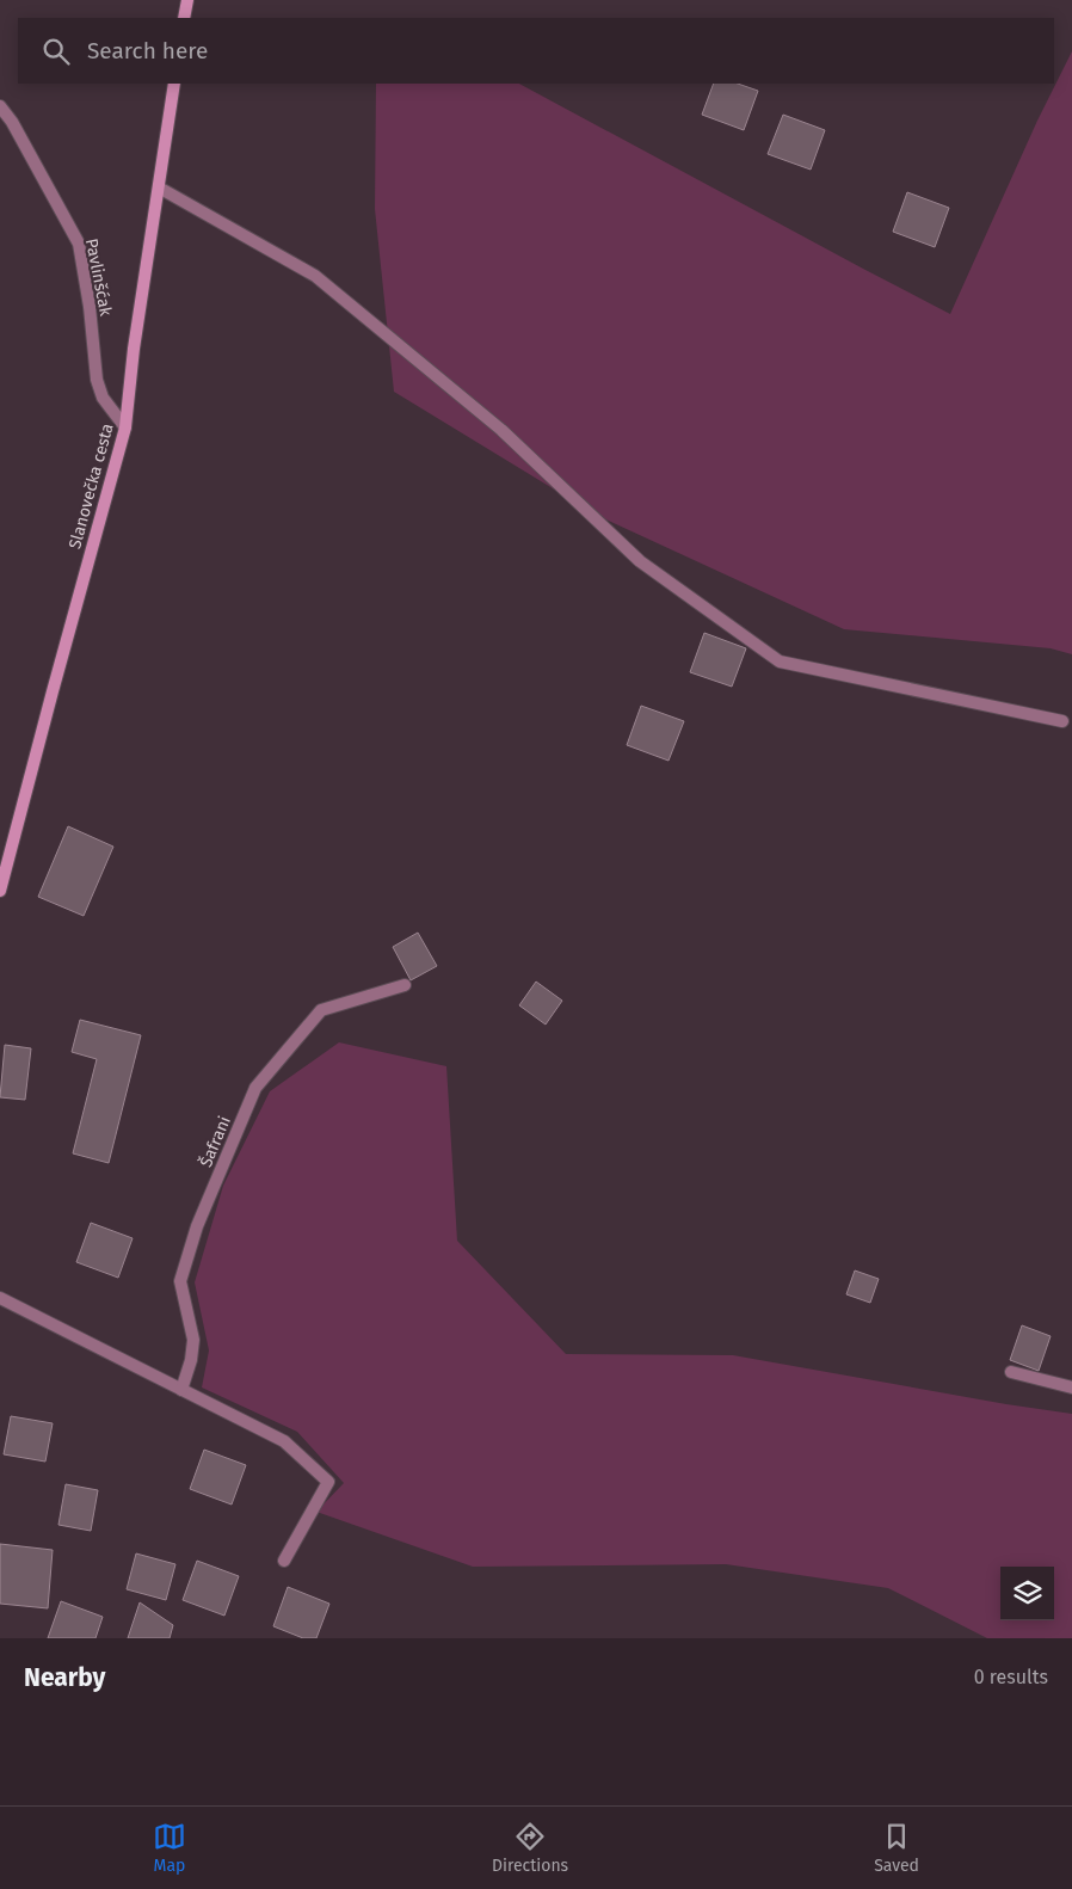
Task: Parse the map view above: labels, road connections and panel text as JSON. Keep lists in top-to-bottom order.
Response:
{
  "streets": {
    "street": ["Pavlinšćak", "Slanovečka cesta", "Šafrani"]
  },
  "crossings": [
    ["Pavlinšćak", "Slanovečka cesta"]
  ],
  "page": {
    "search": "Search here",
    "heading": ["Nearby", "0 results"],
    "nav": ["Map", "Directions", "Saved"]
  }
}
